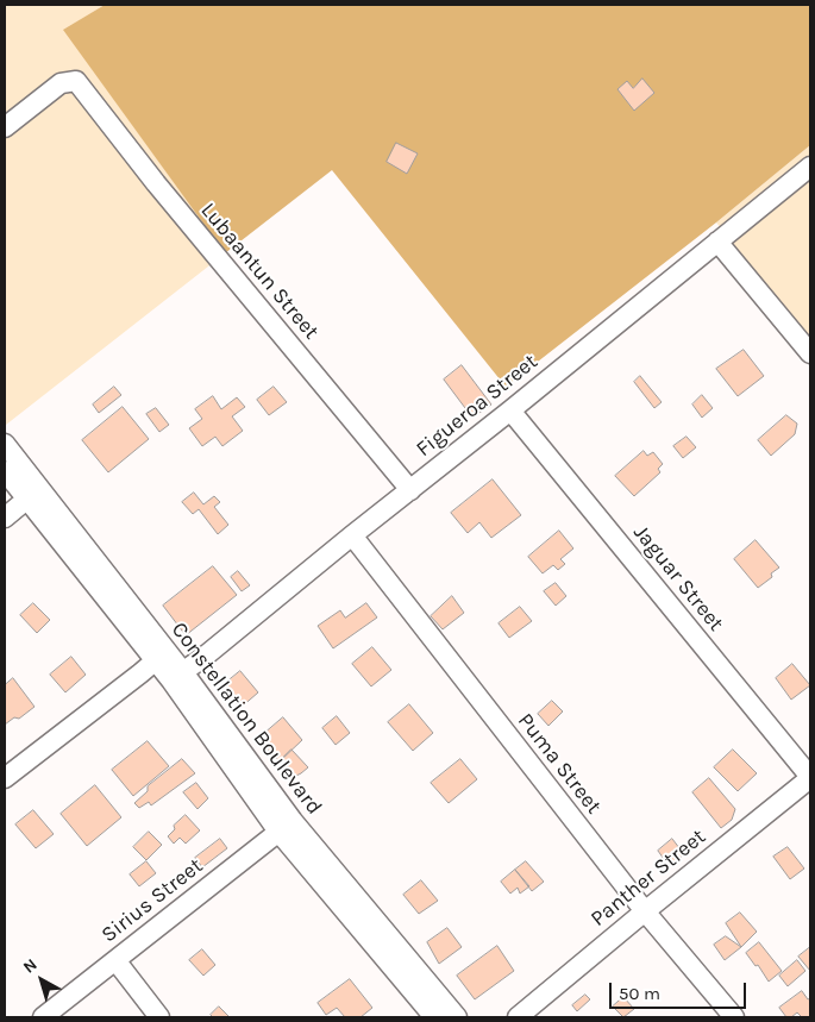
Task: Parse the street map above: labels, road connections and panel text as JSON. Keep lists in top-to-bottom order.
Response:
{
  "streets": {
    "street": [
      "Lubaantun Street",
      "Figueroa Street",
      "Jaguar Street",
      "Constellation Boulevard",
      "Puma Street",
      "Panther Street",
      "Sirius Street"
    ]
  },
  "crossings": [
    ["Lubaantun Street", "Figueroa Street"],
    ["Figueroa Street", "Jaguar Street"],
    ["Figueroa Street", "Constellation Boulevard"],
    ["Figueroa Street", "Puma Street"],
    ["Jaguar Street", "Panther Street"],
    ["Constellation Boulevard", "Sirius Street"],
    ["Puma Street", "Panther Street"]
  ],
  "scale_bar": "50 m",
  "north": "top left"
}
